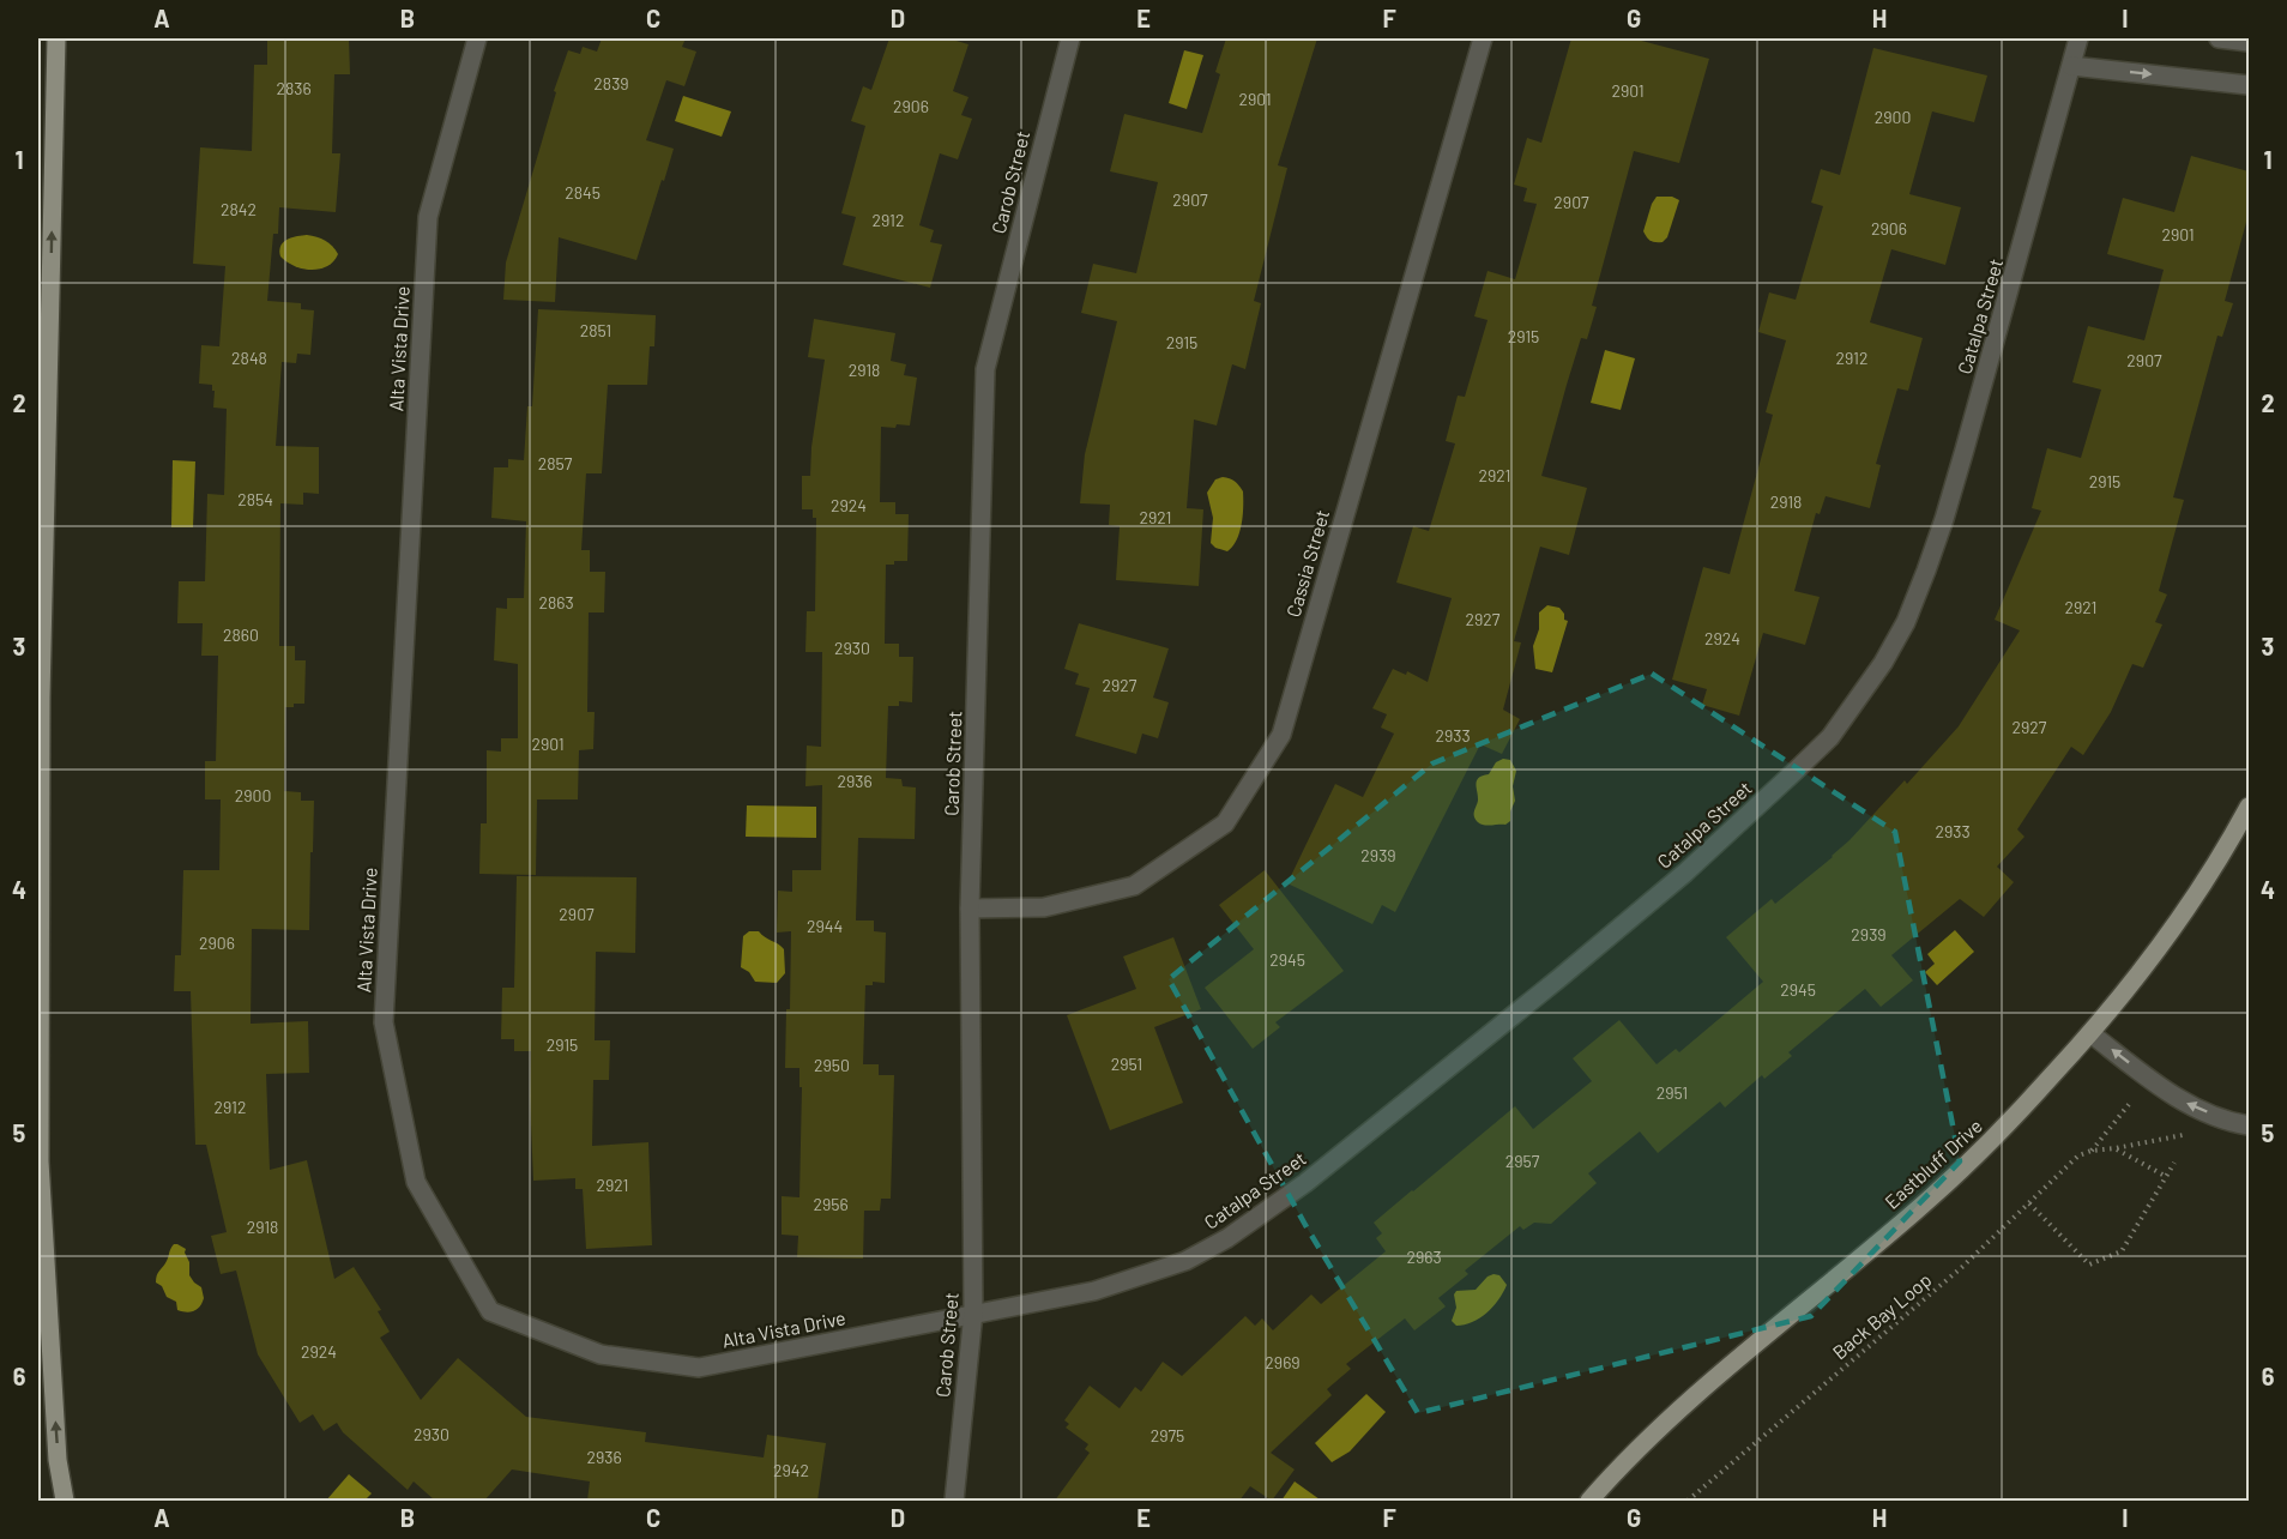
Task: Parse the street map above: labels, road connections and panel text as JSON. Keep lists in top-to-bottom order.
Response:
{
  "streets": {
    "main road": ["Eastbluff Drive"],
    "street": [
      "Carob Street",
      "Catalpa Street",
      "Alta Vista Drive",
      "Cassia Street"
    ],
    "path": ["Back Bay Loop"]
  },
  "crossings": [
    ["Carob Street", "Catalpa Street"],
    ["Carob Street", "Alta Vista Drive"],
    ["Carob Street", "Cassia Street"],
    ["Catalpa Street", "Alta Vista Drive"]
  ],
  "house_numbers": [
    "2839",
    "2836",
    "2901",
    "2901",
    "2906",
    "2900",
    "2845",
    "2907",
    "2907",
    "2842",
    "2912",
    "2906",
    "2901",
    "2851",
    "2915",
    "2915",
    "2848",
    "2912",
    "2907",
    "2918",
    "2857",
    "2921",
    "2915",
    "2854",
    "2918",
    "2924",
    "2921",
    "2863",
    "2921",
    "2927",
    "2860",
    "2924",
    "2930",
    "2927",
    "2927",
    "2933",
    "2901",
    "2936",
    "2900",
    "2933",
    "2939",
    "2907",
    "2944",
    "2939",
    "2906",
    "2945",
    "2945",
    "2915",
    "2951",
    "2950",
    "2951",
    "2912",
    "2957",
    "2921",
    "2956",
    "2918",
    "2963",
    "2924",
    "2969",
    "2930",
    "2975",
    "2936",
    "2942"
  ],
  "grid": {
    "columns": [
      "A",
      "B",
      "C",
      "D",
      "E",
      "F",
      "G",
      "H",
      "I"
    ],
    "rows": [
      "1",
      "2",
      "3",
      "4",
      "5",
      "6"
    ]
  }
}
